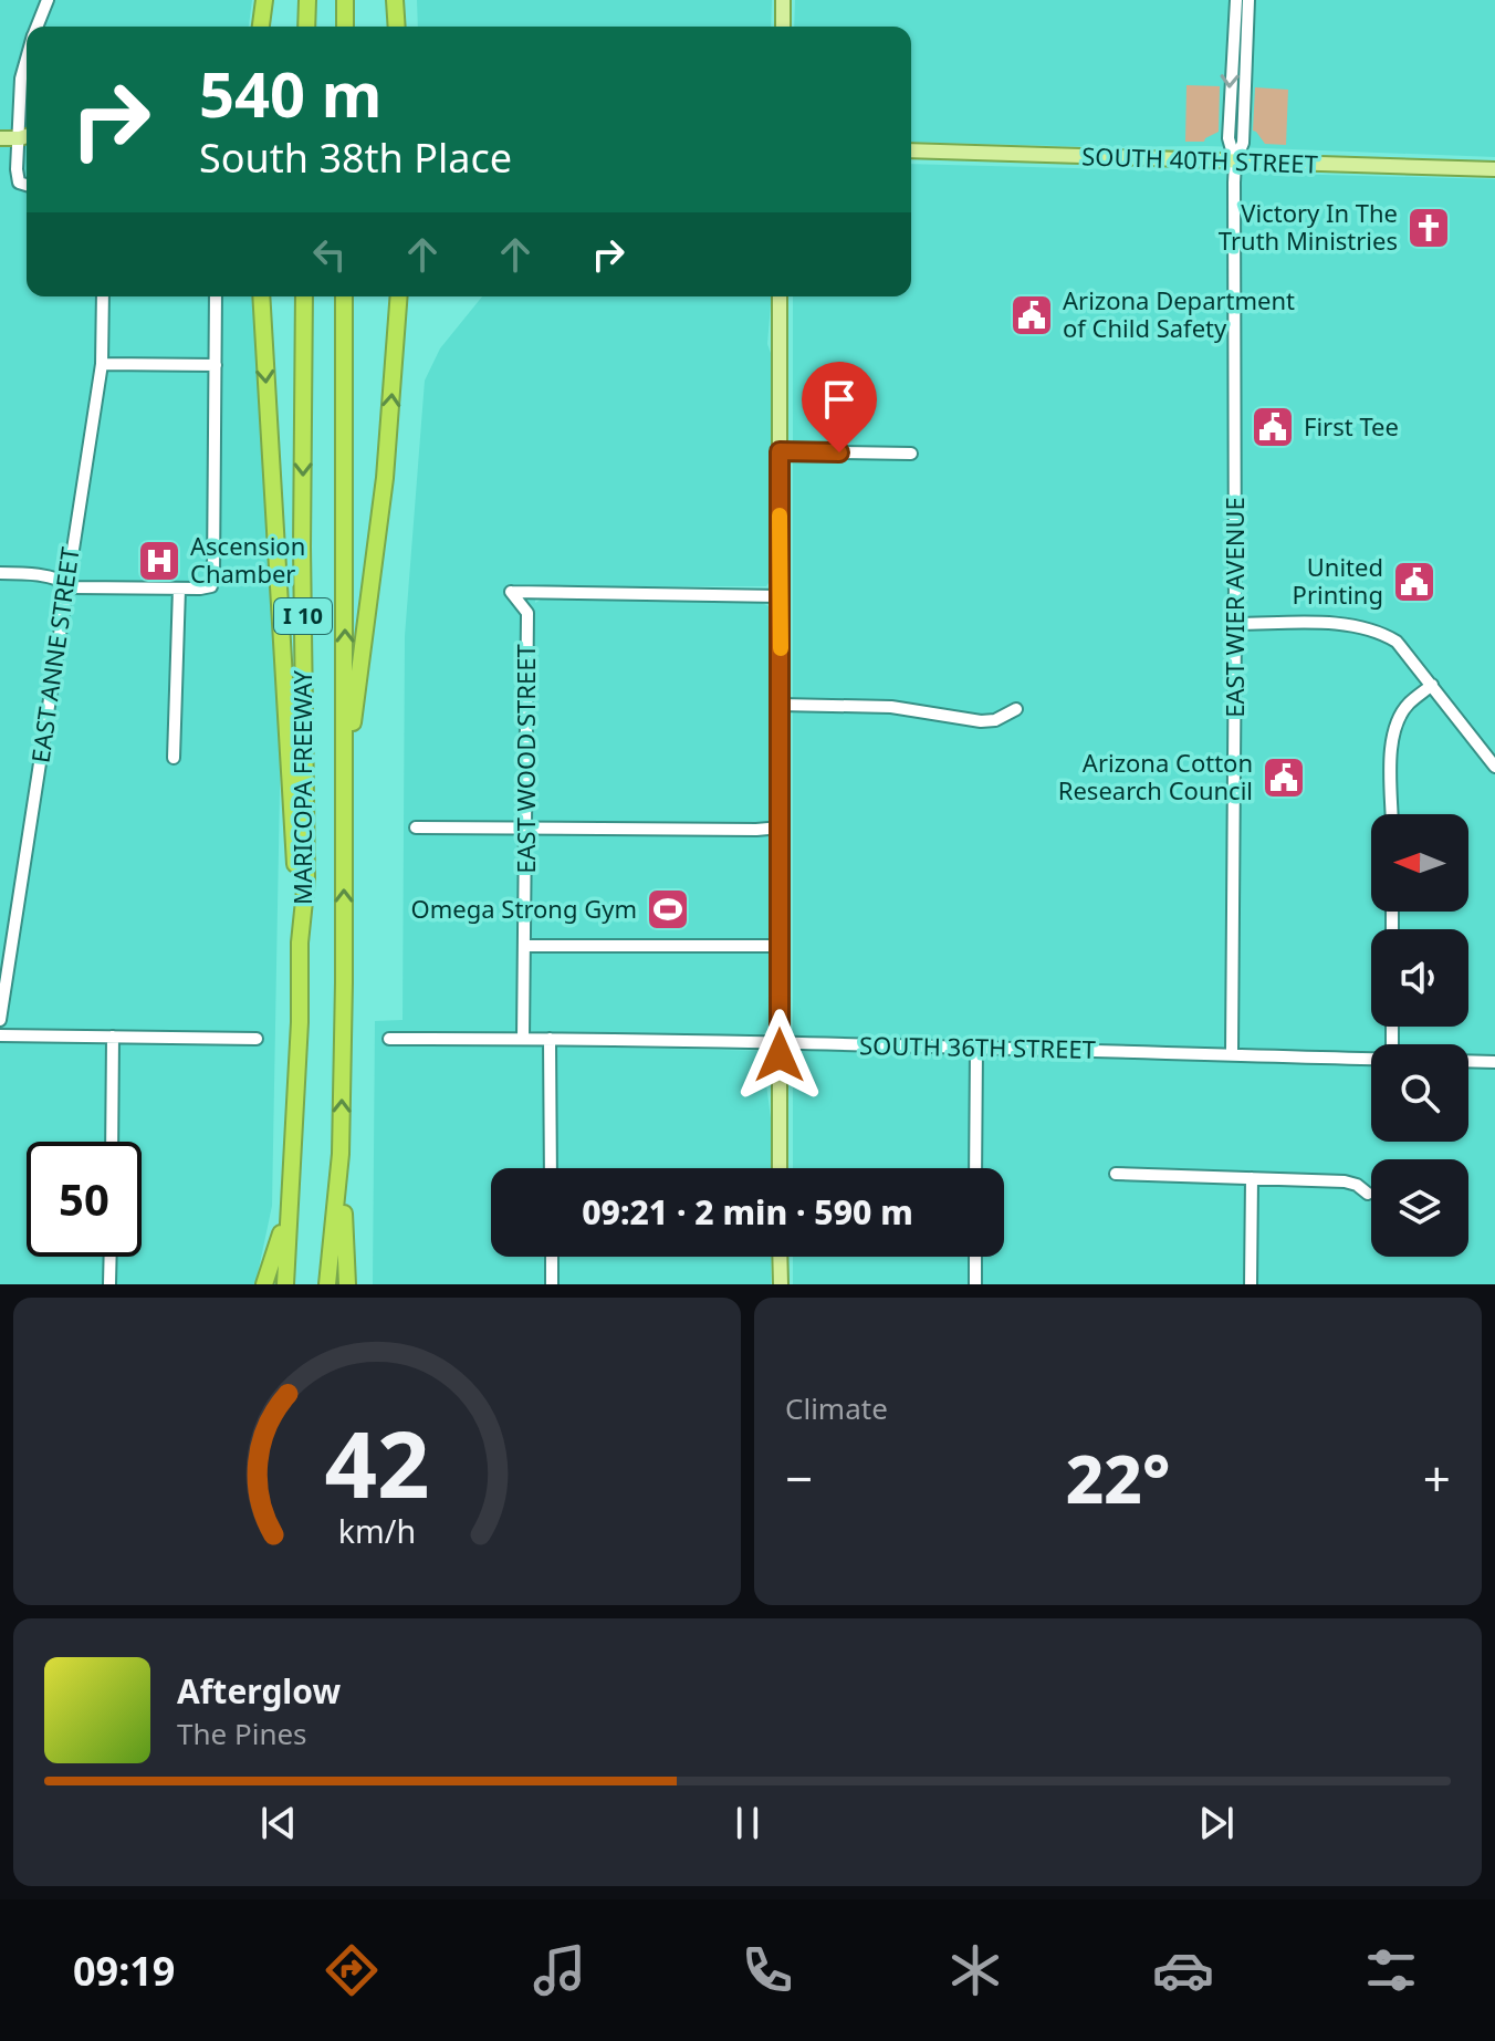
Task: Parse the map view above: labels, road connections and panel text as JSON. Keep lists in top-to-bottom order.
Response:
{
  "streets": {
    "highway": ["I 10", "MARICOPA FREEWAY"],
    "main road": ["SOUTH 40TH STREET"],
    "street": [
      "EAST WIER AVENUE",
      "EAST ANNE STREET",
      "EAST WOOD STREET",
      "SOUTH 36TH STREET"
    ]
  },
  "crossings": [
    ["SOUTH 40TH STREET", "EAST WIER AVENUE"],
    ["EAST WIER AVENUE", "SOUTH 36TH STREET"],
    ["EAST WOOD STREET", "SOUTH 36TH STREET"]
  ],
  "places": {
    "church": ["Victory In The Truth Ministries"],
    "public building": [
      "Arizona Department of Child Safety",
      "First Tee",
      "United Printing",
      "Arizona Cotton Research Council"
    ],
    "hospital": ["Ascension Chamber"],
    "sports": ["Omega Strong Gym"]
  },
  "north": "left",
  "page": {
    "turn": ["540 m", "South 38th Place"],
    "limit": "50",
    "trip": "09:21 · 2 min · 590 m",
    "tile": "Climate",
    "heat": ["−", "22°", "+"],
    "song": ["Afterglow", "The Pines"],
    "tabs": "09:19",
    "gauge": ["42", "km/h"]
  }
}
